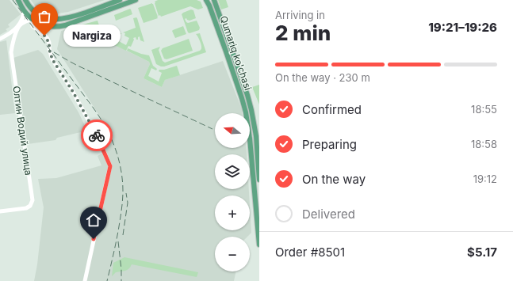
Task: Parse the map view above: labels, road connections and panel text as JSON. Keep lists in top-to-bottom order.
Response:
{
  "streets": {
    "main road": ["Qumariq ko'chasi"],
    "street": ["Олтин Водий улица"]
  },
  "places": ["Nargiza"],
  "north": "left",
  "page": {
    "heading": ["2 min", "Arriving in", "19:21–19:26"],
    "panel": ["Order #8501", "$5.17"],
    "bubble": "Nargiza",
    "bar": "On the way · 230 m",
    "list": [
      ["Confirmed", "18:55"],
      ["Preparing", "18:58"],
      ["On the way", "19:12"],
      "Delivered"
    ],
    "map_buttons": ["+", "−"]
  }
}
